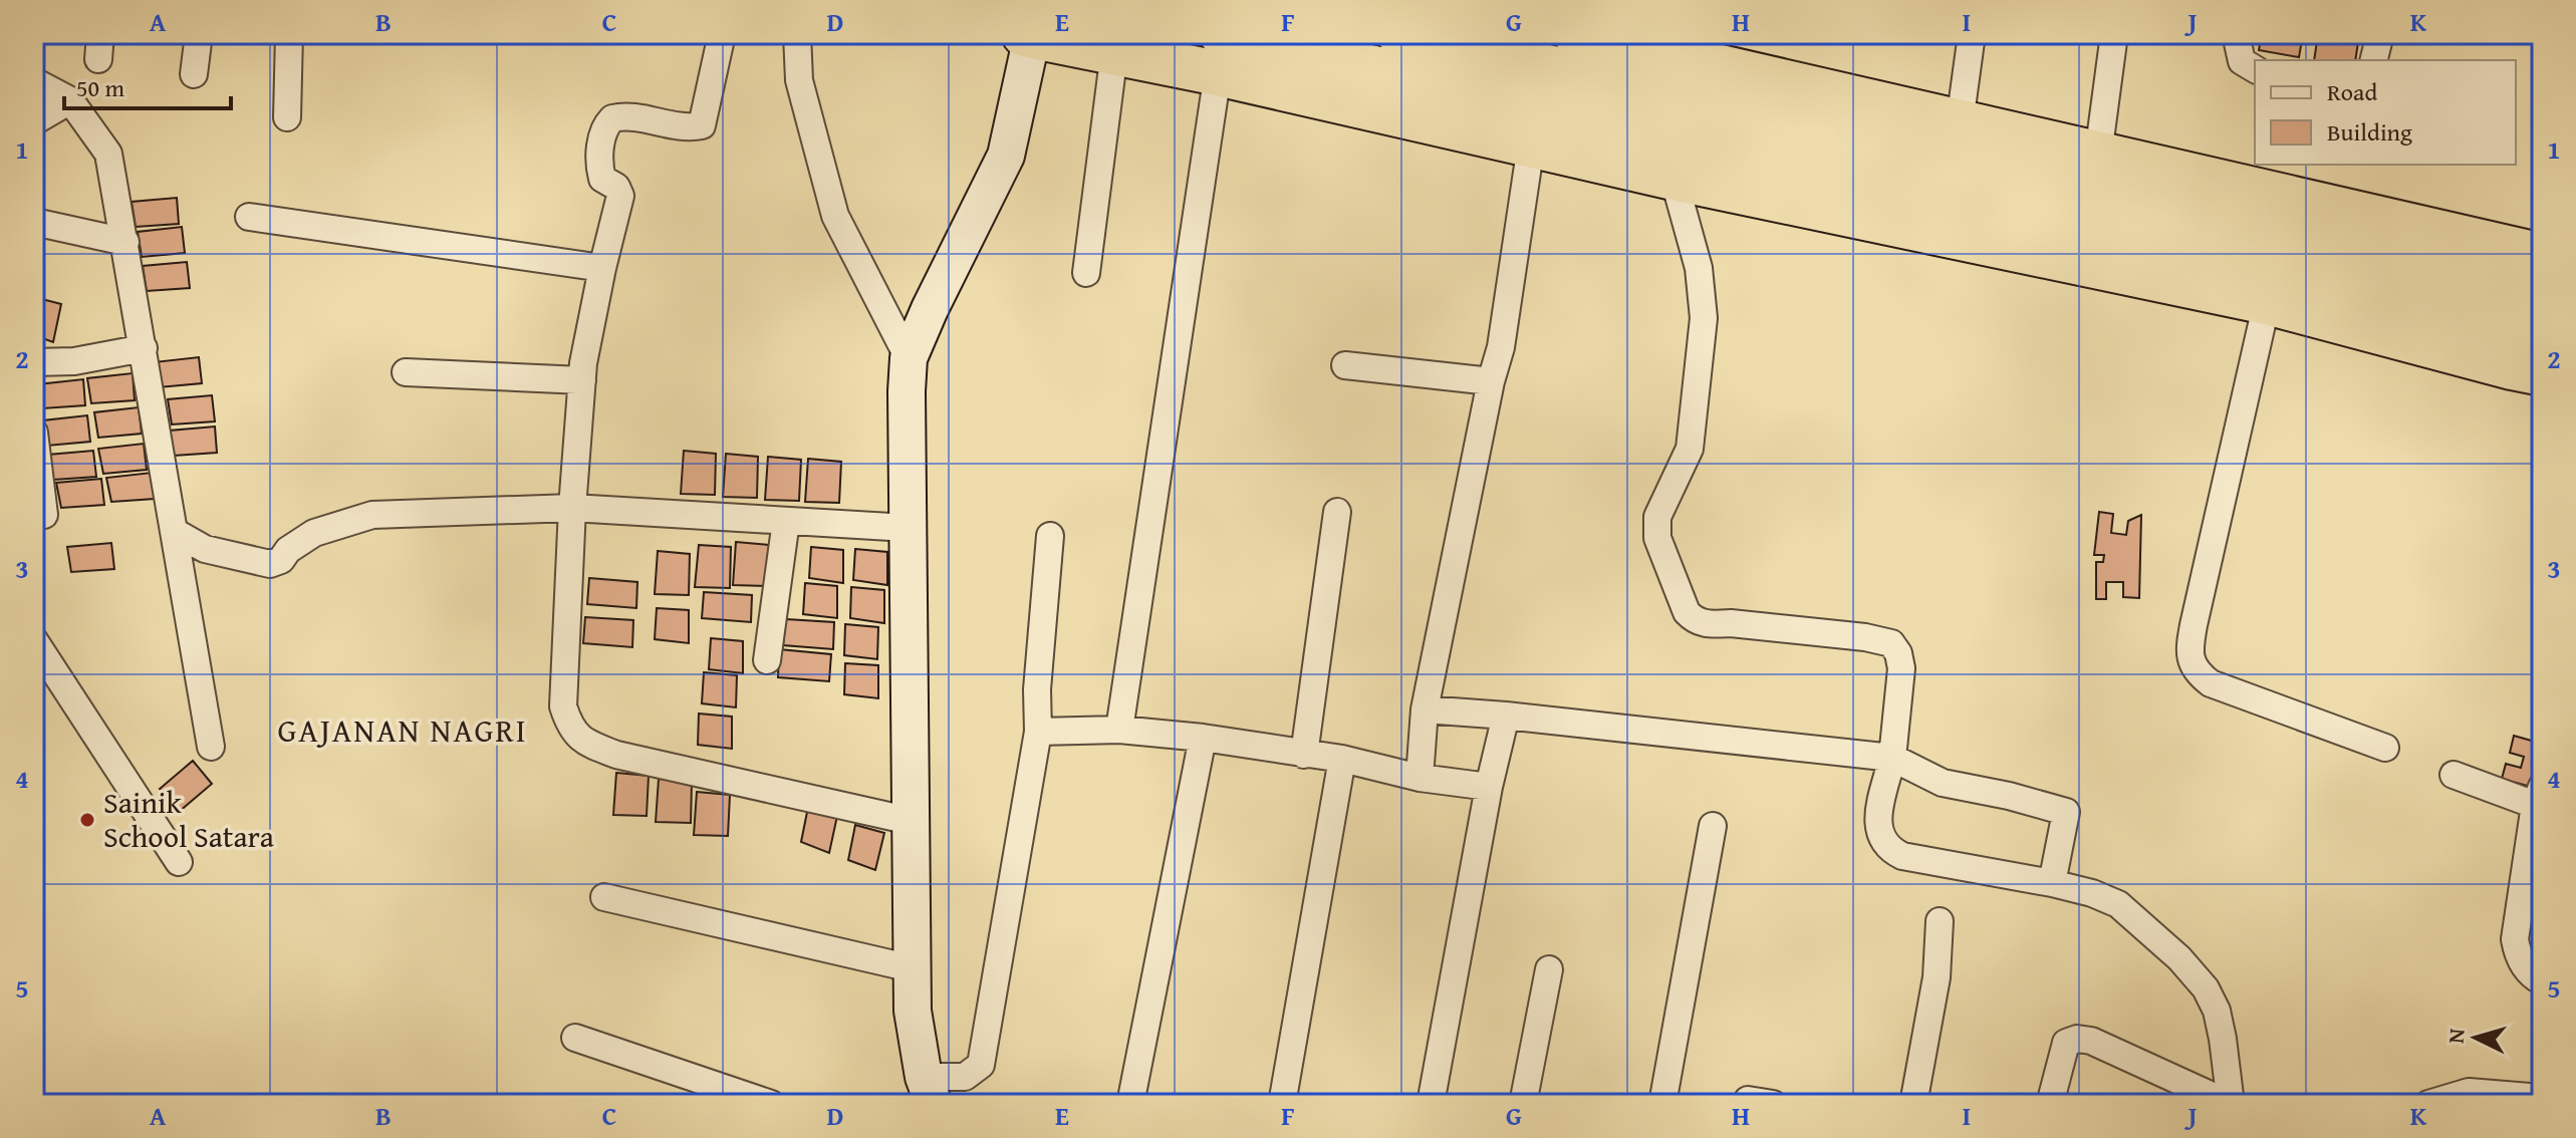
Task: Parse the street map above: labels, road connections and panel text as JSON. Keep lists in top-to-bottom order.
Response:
{
  "districts": ["GAJANAN NAGRI"],
  "places": ["Sainik School Satara"],
  "legend": ["Road", "Building"],
  "scale_bar": "50 m",
  "north": "left",
  "grid": {
    "columns": [
      "A",
      "B",
      "C",
      "D",
      "E",
      "F",
      "G",
      "H",
      "I",
      "J",
      "K"
    ],
    "rows": [
      "1",
      "2",
      "3",
      "4",
      "5"
    ]
  }
}
